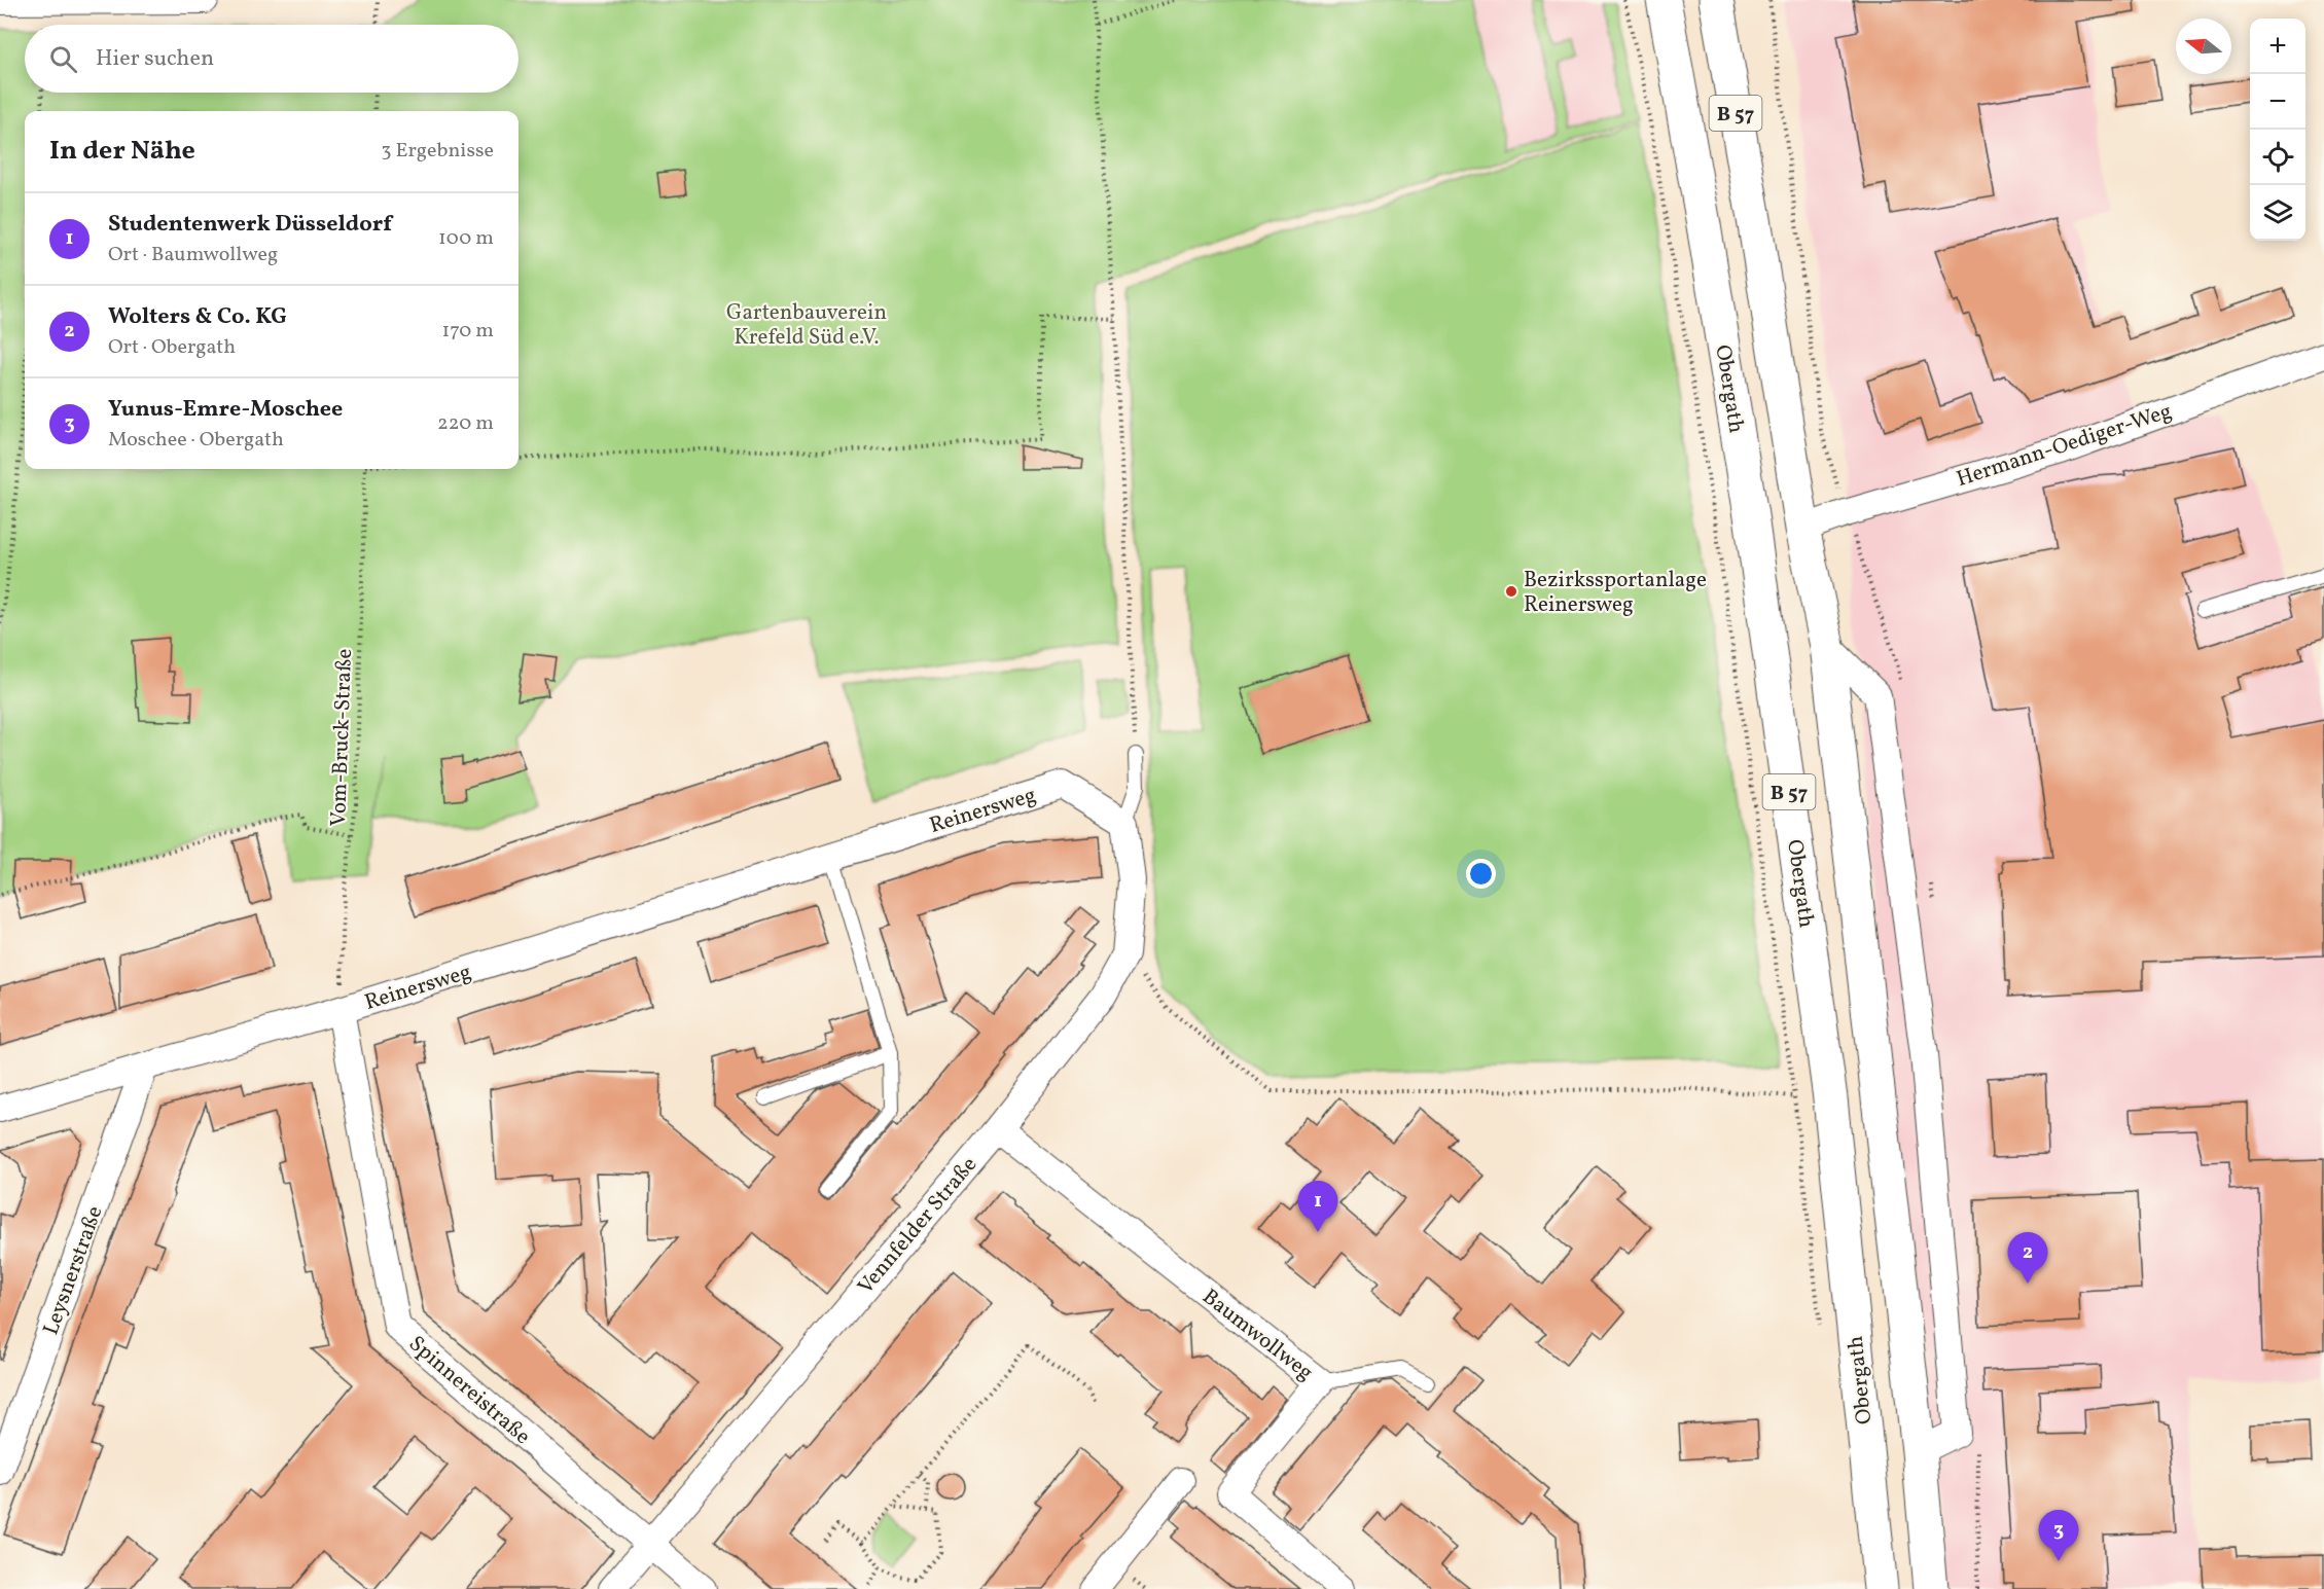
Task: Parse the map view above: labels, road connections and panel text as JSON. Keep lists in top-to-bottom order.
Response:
{
  "streets": {
    "main road": ["B 57", "Obergath"],
    "street": [
      "Hermann-Oediger-Weg",
      "Reinersweg",
      "Vennfelder Straße",
      "Leysnerstraße",
      "Baumwollweg",
      "Spinnereistraße"
    ],
    "path": ["Vom-Bruck-Straße"]
  },
  "crossings": [
    ["B 57", "Hermann-Oediger-Weg"],
    ["Vom-Bruck-Straße", "Reinersweg"],
    ["Vom-Bruck-Straße", "Spinnereistraße"],
    ["Reinersweg", "Vennfelder Straße"],
    ["Reinersweg", "Leysnerstraße"],
    ["Reinersweg", "Spinnereistraße"],
    ["Vennfelder Straße", "Baumwollweg"],
    ["Vennfelder Straße", "Spinnereistraße"]
  ],
  "parks": ["Gartenbauverein Krefeld Süd e.V."],
  "places": ["Bezirkssportanlage Reinersweg"],
  "north": "left",
  "page": {
    "map_buttons": ["+", "−"],
    "search": "Hier suchen",
    "heading": ["In der Nähe", "3 Ergebnisse"],
    "list": [
      {
        "mark": "1",
        "name": "Studentenwerk Düsseldorf",
        "note": "Ort · Baumwollweg",
        "value": "100 m"
      },
      {
        "mark": "2",
        "name": "Wolters & Co. KG",
        "note": "Ort · Obergath",
        "value": "170 m"
      },
      {
        "mark": "3",
        "name": "Yunus-Emre-Moschee",
        "note": "Moschee · Obergath",
        "value": "220 m"
      }
    ],
    "pins": ["1", "2", "3"]
  }
}
